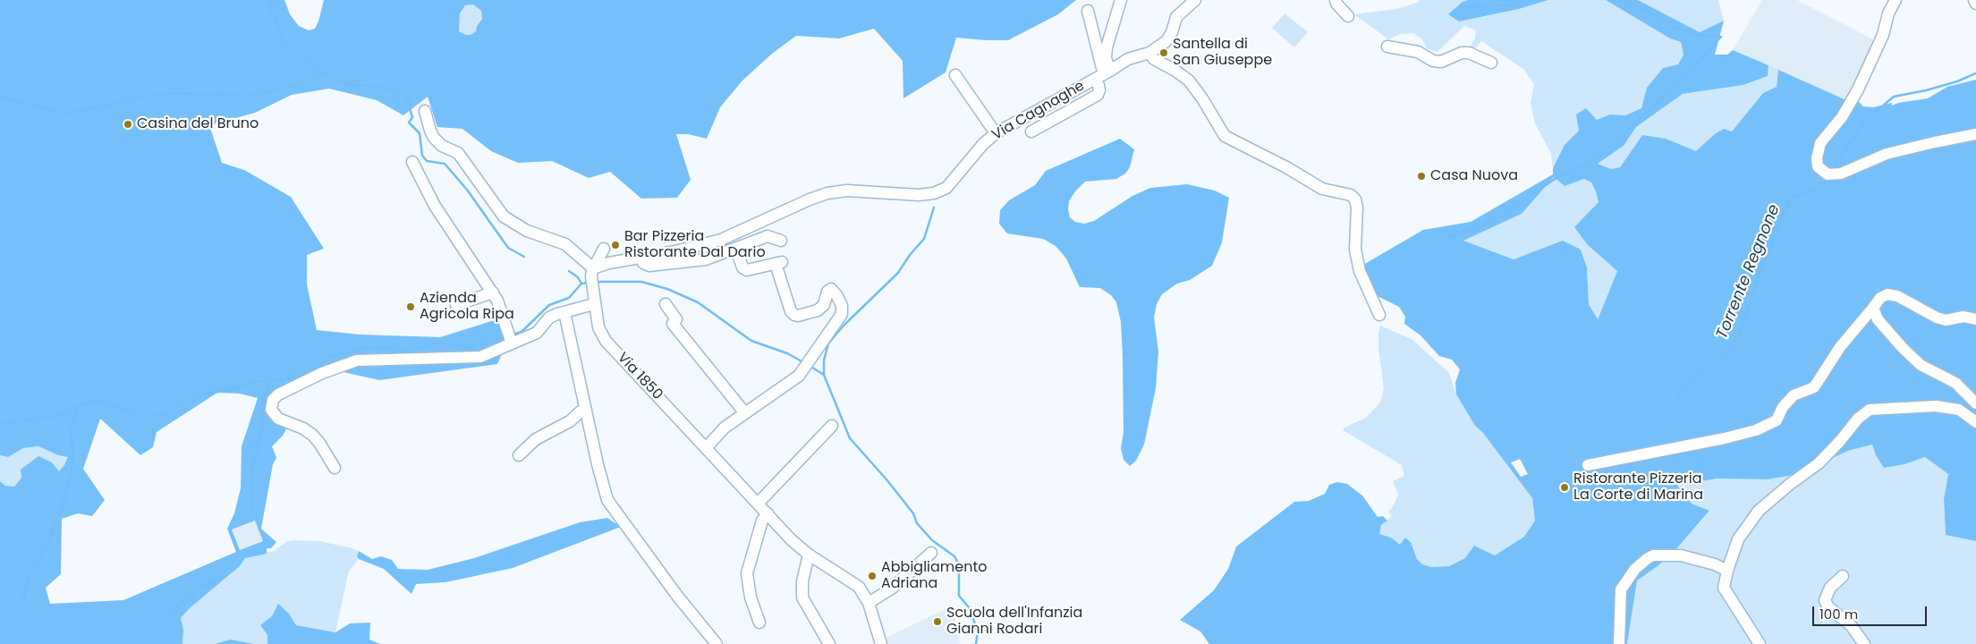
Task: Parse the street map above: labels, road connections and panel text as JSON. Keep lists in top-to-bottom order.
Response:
{
  "streets": {
    "street": ["Via Cagnaghe", "Via 1850"]
  },
  "crossings": [
    ["Via Cagnaghe", "Via 1850"]
  ],
  "water": ["Torrente Regnone"],
  "places": [
    "Santella di San Giuseppe",
    "Casina del Bruno",
    "Casa Nuova",
    "Bar Pizzeria Ristorante Dal Dario",
    "Azienda Agricola Ripa",
    "Ristorante Pizzeria La Corte di Marina",
    "Abbigliamento Adriana",
    "Scuola dell'Infanzia Gianni Rodari"
  ],
  "scale_bar": "100 m"
}
